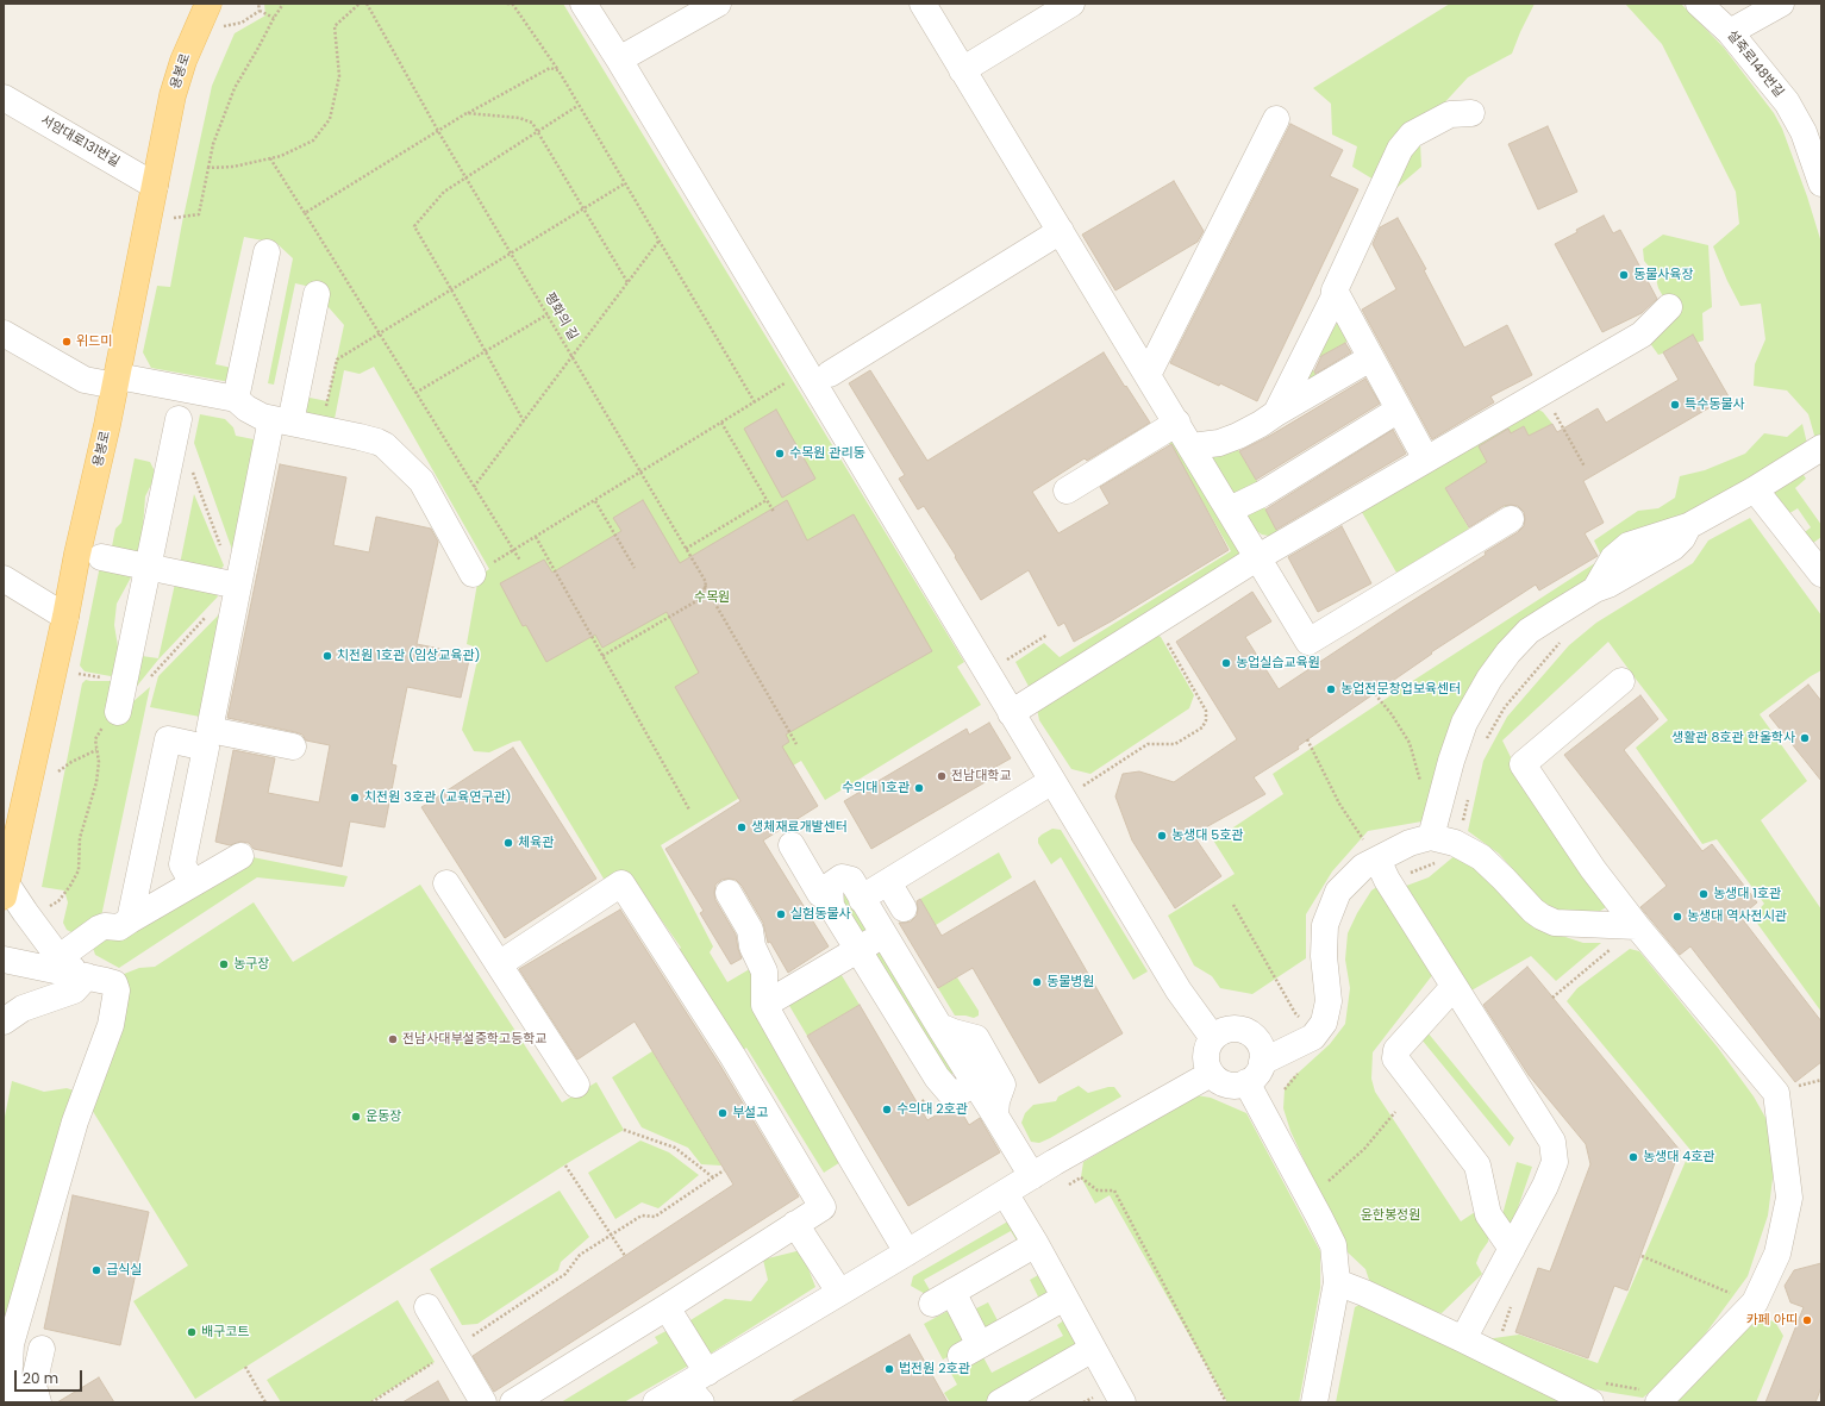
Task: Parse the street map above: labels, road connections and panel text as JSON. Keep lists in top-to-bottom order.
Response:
{
  "streets": {
    "main road": ["용봉로"],
    "street": ["설죽로148번길", "서암대로131번길"],
    "path": ["평화의 길"]
  },
  "crossings": [
    ["용봉로", "서암대로131번길"]
  ],
  "parks": ["수목원", "윤한봉정원"],
  "places": [
    "동물사육장",
    "위드미",
    "특수동물사",
    "수목원 관리동",
    "치전원 1호관 (임상교육관)",
    "농업실습교육원",
    "농업전문창업보육센터",
    "생활관 8호관 한울학사",
    "전남대학교",
    "수의대 1호관",
    "치전원 3호관 (교육연구관)",
    "생체재료개발센터",
    "농생대 5호관",
    "체육관",
    "농생대 1호관",
    "실험동물사",
    "농생대 역사전시관",
    "농구장",
    "동물병원",
    "전남사대부설중학고등학교",
    "수의대 2호관",
    "부설고",
    "운동장",
    "농생대 4호관",
    "급식실",
    "카페 아띠",
    "배구코트",
    "법전원 2호관"
  ],
  "scale_bar": "20 m"
}
